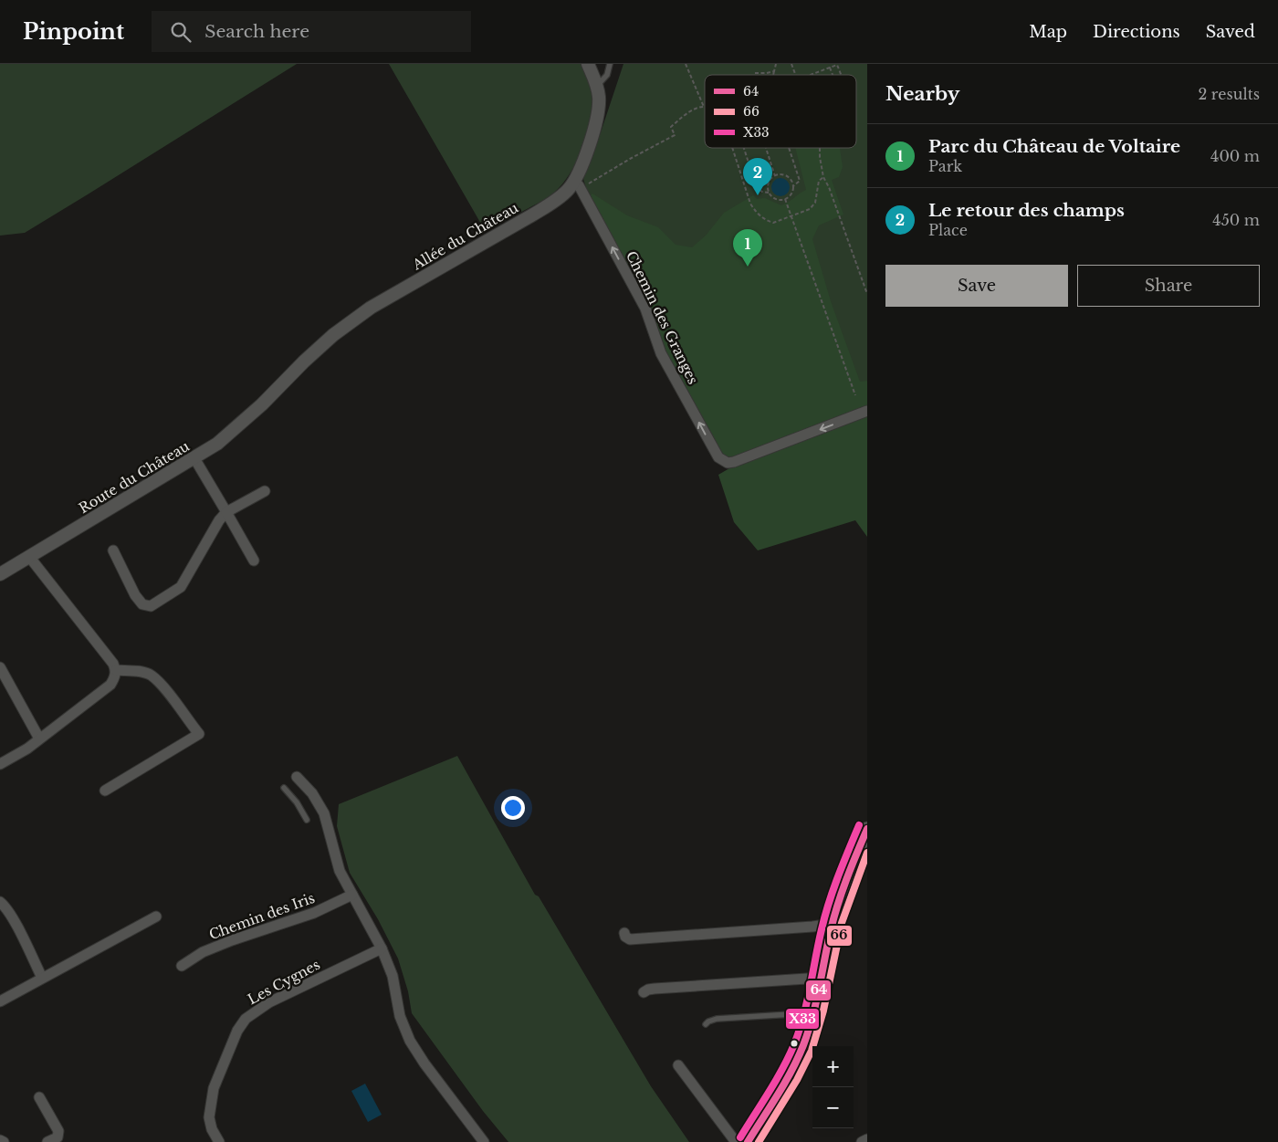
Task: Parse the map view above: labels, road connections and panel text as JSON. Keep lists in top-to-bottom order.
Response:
{
  "streets": {
    "street": [
      "Allée du Château",
      "Chemin des Granges",
      "Route du Château",
      "Chemin des Iris",
      "Les Cygnes"
    ]
  },
  "crossings": [
    ["Allée du Château", "Chemin des Granges"],
    ["Allée du Château", "Route du Château"]
  ],
  "lines": ["transit line X33", "transit line 64", "transit line 66"],
  "legend": ["64", "66", "X33"],
  "page": {
    "header": "Pinpoint",
    "search": "Search here",
    "nav": ["Map", "Directions", "Saved"],
    "heading": ["Nearby", "2 results"],
    "list": [
      {
        "mark": "1",
        "name": "Parc du Château de Voltaire",
        "note": "Park",
        "value": "400 m"
      },
      {
        "mark": "2",
        "name": "Le retour des champs",
        "note": "Place",
        "value": "450 m"
      }
    ],
    "pins": ["2", "1"],
    "buttons": ["Save", "Share"],
    "map_buttons": ["+", "−"]
  }
}
